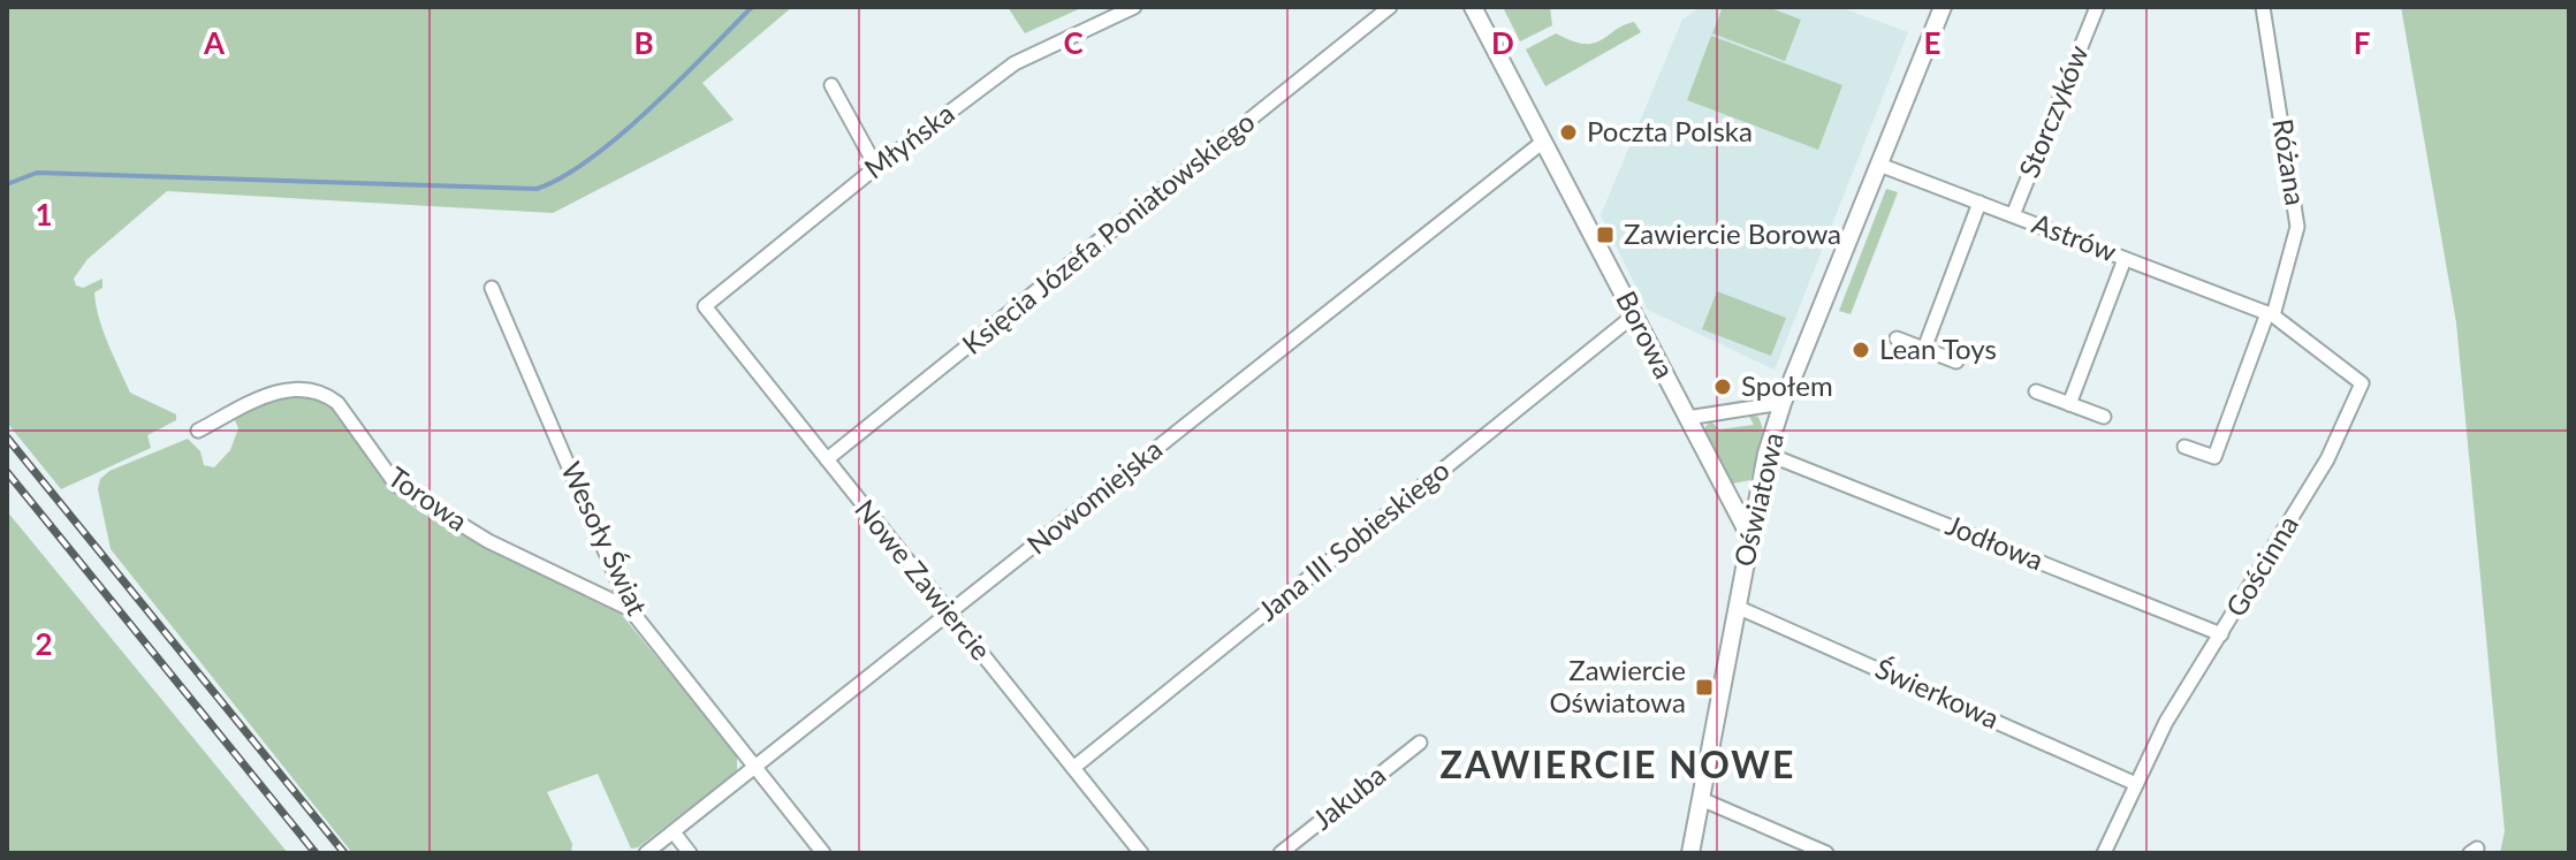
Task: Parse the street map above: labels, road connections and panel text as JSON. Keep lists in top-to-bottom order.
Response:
{
  "streets": {
    "street": [
      "Storczyków",
      "Młyńska",
      "Różana",
      "Księcia Józefa Poniatowskiego",
      "Astrów",
      "Borowa",
      "Nowomiejska",
      "Torowa",
      "Oświatowa",
      "Wesoły Świat",
      "Jana III Sobieskiego",
      "Jodłowa",
      "Gościnna",
      "Nowe Zawiercie",
      "Świerkowa",
      "Jakuba"
    ]
  },
  "crossings": [
    ["Storczyków", "Astrów"],
    ["Młyńska", "Nowe Zawiercie"],
    ["Różana", "Astrów"],
    ["Różana", "Gościnna"],
    ["Księcia Józefa Poniatowskiego", "Nowe Zawiercie"],
    ["Astrów", "Oświatowa"],
    ["Astrów", "Gościnna"],
    ["Borowa", "Nowomiejska"],
    ["Borowa", "Oświatowa"],
    ["Borowa", "Jana III Sobieskiego"],
    ["Nowomiejska", "Wesoły Świat"],
    ["Nowomiejska", "Nowe Zawiercie"],
    ["Torowa", "Wesoły Świat"],
    ["Oświatowa", "Jodłowa"],
    ["Oświatowa", "Świerkowa"],
    ["Jana III Sobieskiego", "Nowe Zawiercie"],
    ["Jodłowa", "Gościnna"],
    ["Gościnna", "Świerkowa"]
  ],
  "districts": ["ZAWIERCIE NOWE"],
  "places": {
    "other": ["Poczta Polska", "Lean Toys", "Społem"],
    "transit": ["Zawiercie Borowa", "Zawiercie Oświatowa"]
  },
  "grid": {
    "columns": [
      "A",
      "B",
      "C",
      "D",
      "E",
      "F"
    ],
    "rows": ["1", "2"]
  }
}
